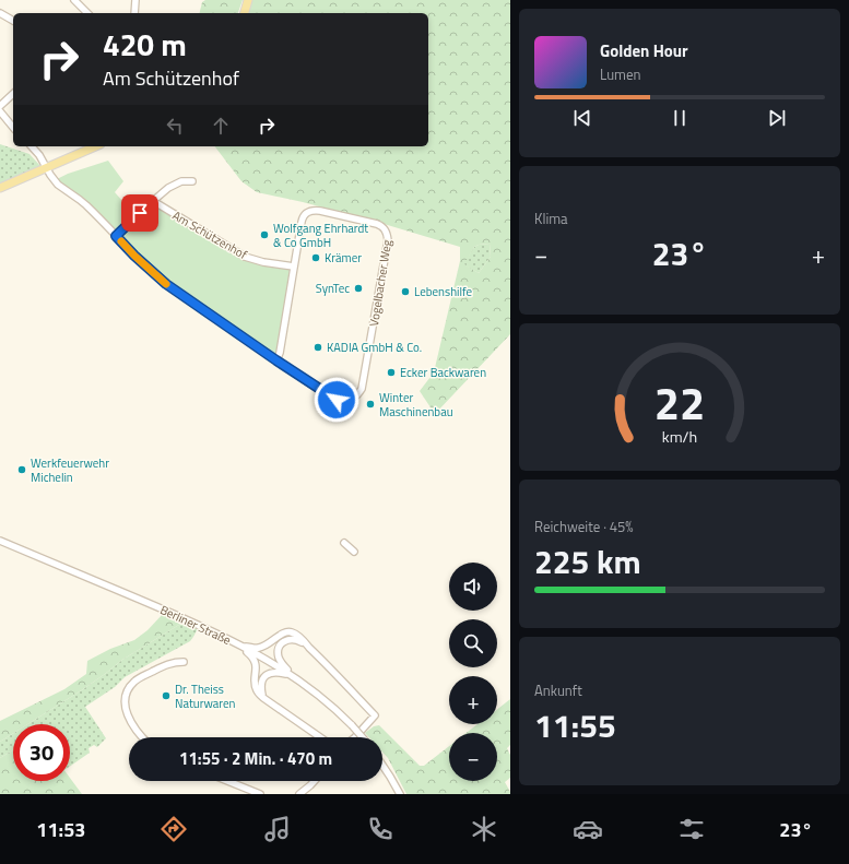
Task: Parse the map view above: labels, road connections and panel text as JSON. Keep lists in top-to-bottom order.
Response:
{
  "streets": {
    "street": ["Am Schützenhof", "Vogelbacher Weg", "Berliner Straße"]
  },
  "crossings": [
    ["Am Schützenhof", "Vogelbacher Weg"]
  ],
  "places": [
    "Wolfgang Ehrhardt & Co GmbH",
    "Krämer",
    "SynTec",
    "Lebenshilfe",
    "KADIA GmbH & Co.",
    "Ecker Backwaren",
    "Winter Maschinenbau",
    "Werkfeuerwehr Michelin",
    "Dr. Theiss Naturwaren"
  ],
  "page": {
    "turn": ["420 m", "Am Schützenhof"],
    "song": ["Golden Hour", "Lumen"],
    "tile": [
      "Klima",
      ["Reichweite · 45%", "225 km"],
      ["Ankunft", "11:55"]
    ],
    "heat": ["−", "23°", "+"],
    "map_buttons": ["+", "−"],
    "limit": "30",
    "trip": "11:55 · 2 Min. · 470 m",
    "tabs": ["11:53", "23°"],
    "gauge": ["22", "km/h"]
  }
}
